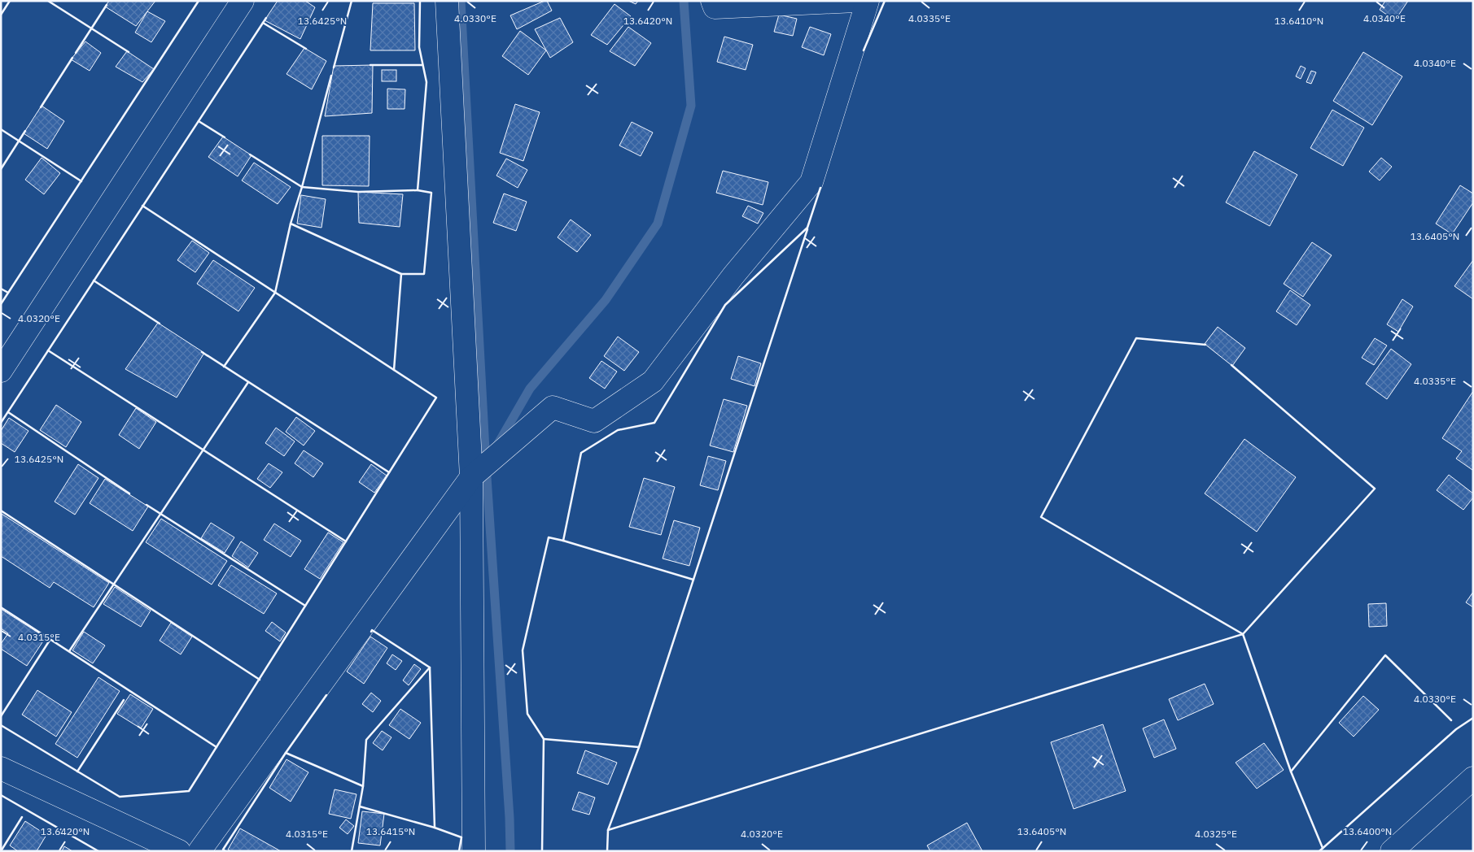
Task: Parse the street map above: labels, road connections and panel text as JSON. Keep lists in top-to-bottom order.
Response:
{
  "coordinates": [
    "4.0330°E",
    "4.0335°E",
    "4.0340°E",
    "13.6425°N",
    "13.6420°N",
    "13.6410°N",
    "13.6405°N",
    "4.0320°E",
    "4.0315°E",
    "13.6415°N",
    "13.6400°N",
    "4.0325°E"
  ]
}
